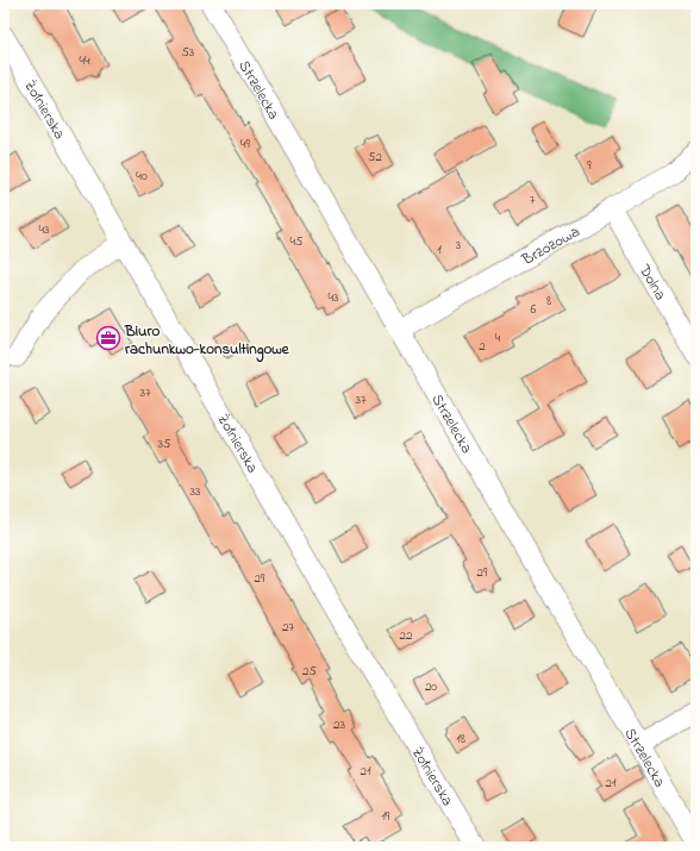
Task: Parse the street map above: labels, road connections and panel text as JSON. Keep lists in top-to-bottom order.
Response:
{
  "streets": {
    "street": [
      "Strzelecka",
      "Żołnierska",
      "Brzozowa",
      "Dolna"
    ]
  },
  "crossings": [
    ["Strzelecka", "Brzozowa"],
    ["Brzozowa", "Dolna"]
  ],
  "places": {
    "office": ["Biuro rachunkwo-konsultingowe"]
  },
  "house_numbers": [
    "53",
    "44",
    "49",
    "52",
    "9",
    "40",
    "7",
    "43",
    "45",
    "3",
    "1",
    "43",
    "8",
    "6",
    "4",
    "2",
    "37",
    "37",
    "35",
    "33",
    "29",
    "29",
    "27",
    "22",
    "25",
    "20",
    "23",
    "18",
    "21",
    "21",
    "19"
  ]
}
